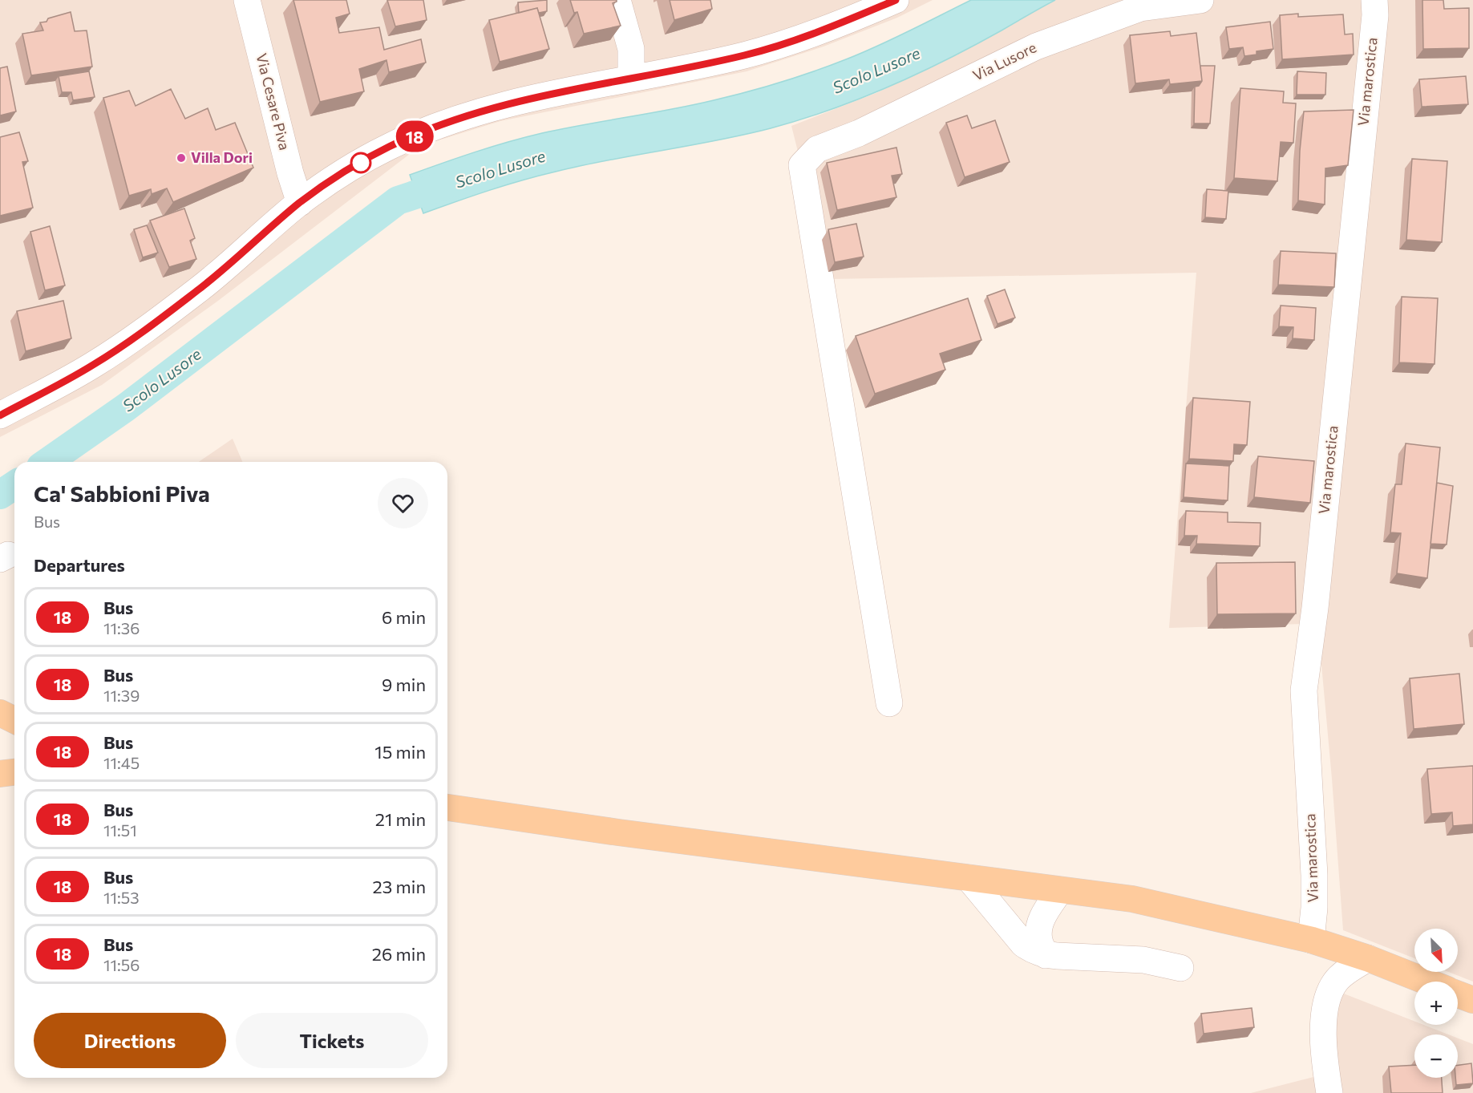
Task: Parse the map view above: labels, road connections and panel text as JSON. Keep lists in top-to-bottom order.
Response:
{
  "streets": {
    "street": ["Via Lusore", "Via marostica", "Via Cesare Piva"]
  },
  "water": ["Scolo Lusore"],
  "places": ["Villa Dori"],
  "lines": ["bus line 18"],
  "north": "bottom right",
  "page": {
    "on_map": "18",
    "heading": [
      ["Ca' Sabbioni Piva", "Bus"],
      "Departures"
    ],
    "list": [
      {
        "mark": "18",
        "name": "Bus",
        "note": "11:36",
        "value": "6 min"
      },
      {
        "mark": "18",
        "name": "Bus",
        "note": "11:39",
        "value": "9 min"
      },
      {
        "mark": "18",
        "name": "Bus",
        "note": "11:45",
        "value": "15 min"
      },
      {
        "mark": "18",
        "name": "Bus",
        "note": "11:51",
        "value": "21 min"
      },
      {
        "mark": "18",
        "name": "Bus",
        "note": "11:53",
        "value": "23 min"
      },
      {
        "mark": "18",
        "name": "Bus",
        "note": "11:56",
        "value": "26 min"
      }
    ],
    "map_buttons": ["+", "−"],
    "buttons": ["Directions", "Tickets"]
  }
}
